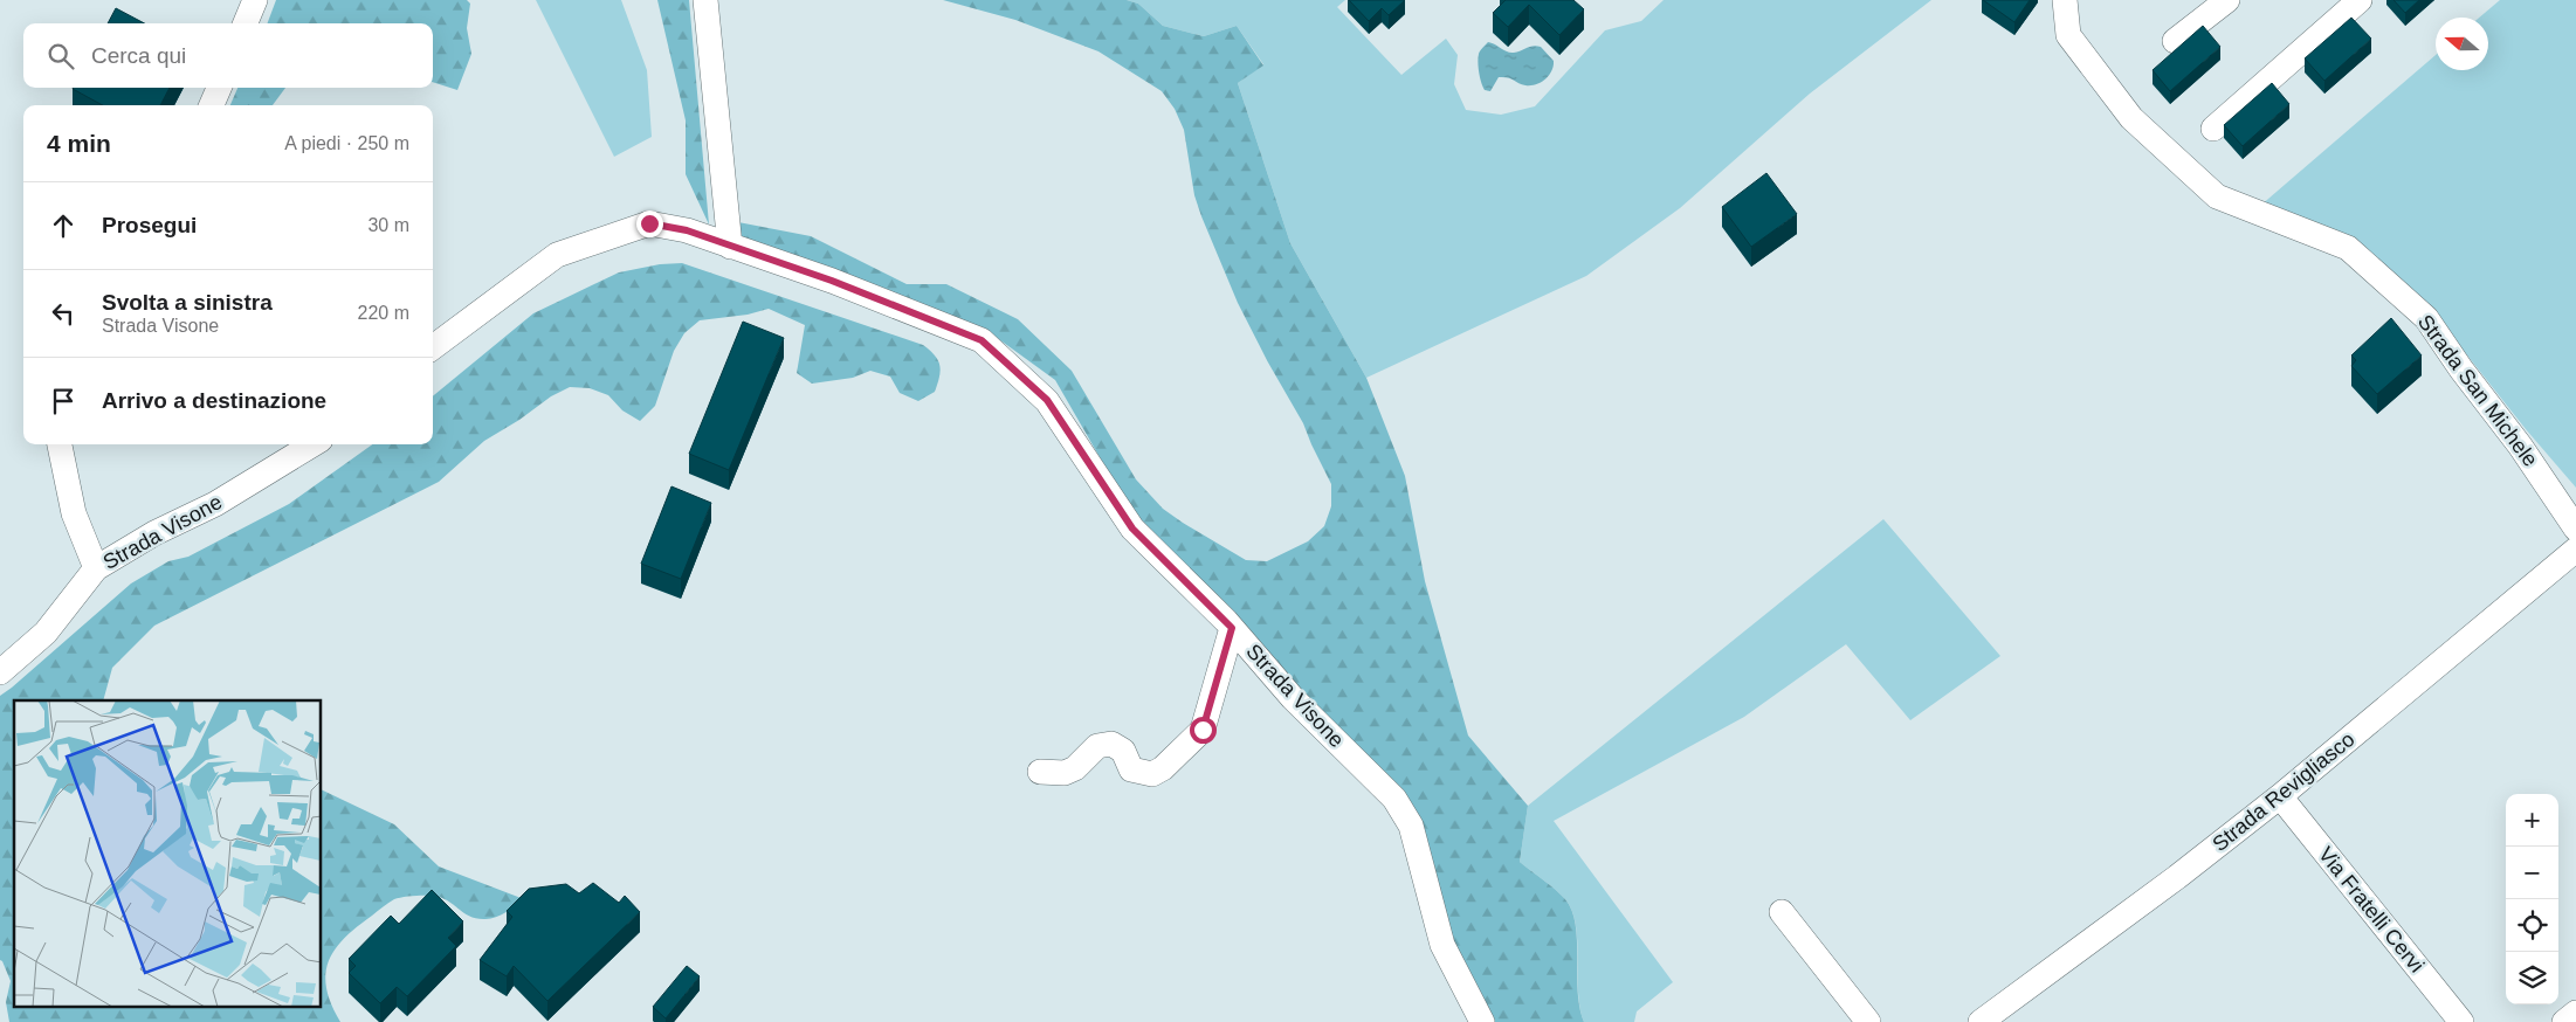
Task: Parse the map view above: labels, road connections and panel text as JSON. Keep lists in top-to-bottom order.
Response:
{
  "streets": {
    "street": [
      "Strada San Michele",
      "Strada Visone",
      "Strada Revigliasco",
      "Via Fratelli Cervi"
    ]
  },
  "crossings": [
    ["Strada Revigliasco", "Via Fratelli Cervi"]
  ],
  "north": "left",
  "page": {
    "search": "Cerca qui",
    "heading": ["4 min", "A piedi · 250 m"],
    "list": [
      ["Prosegui", "30 m"],
      ["Svolta a sinistra", "Strada Visone", "220 m"],
      "Arrivo a destinazione"
    ],
    "map_buttons": ["+", "−"]
  }
}
